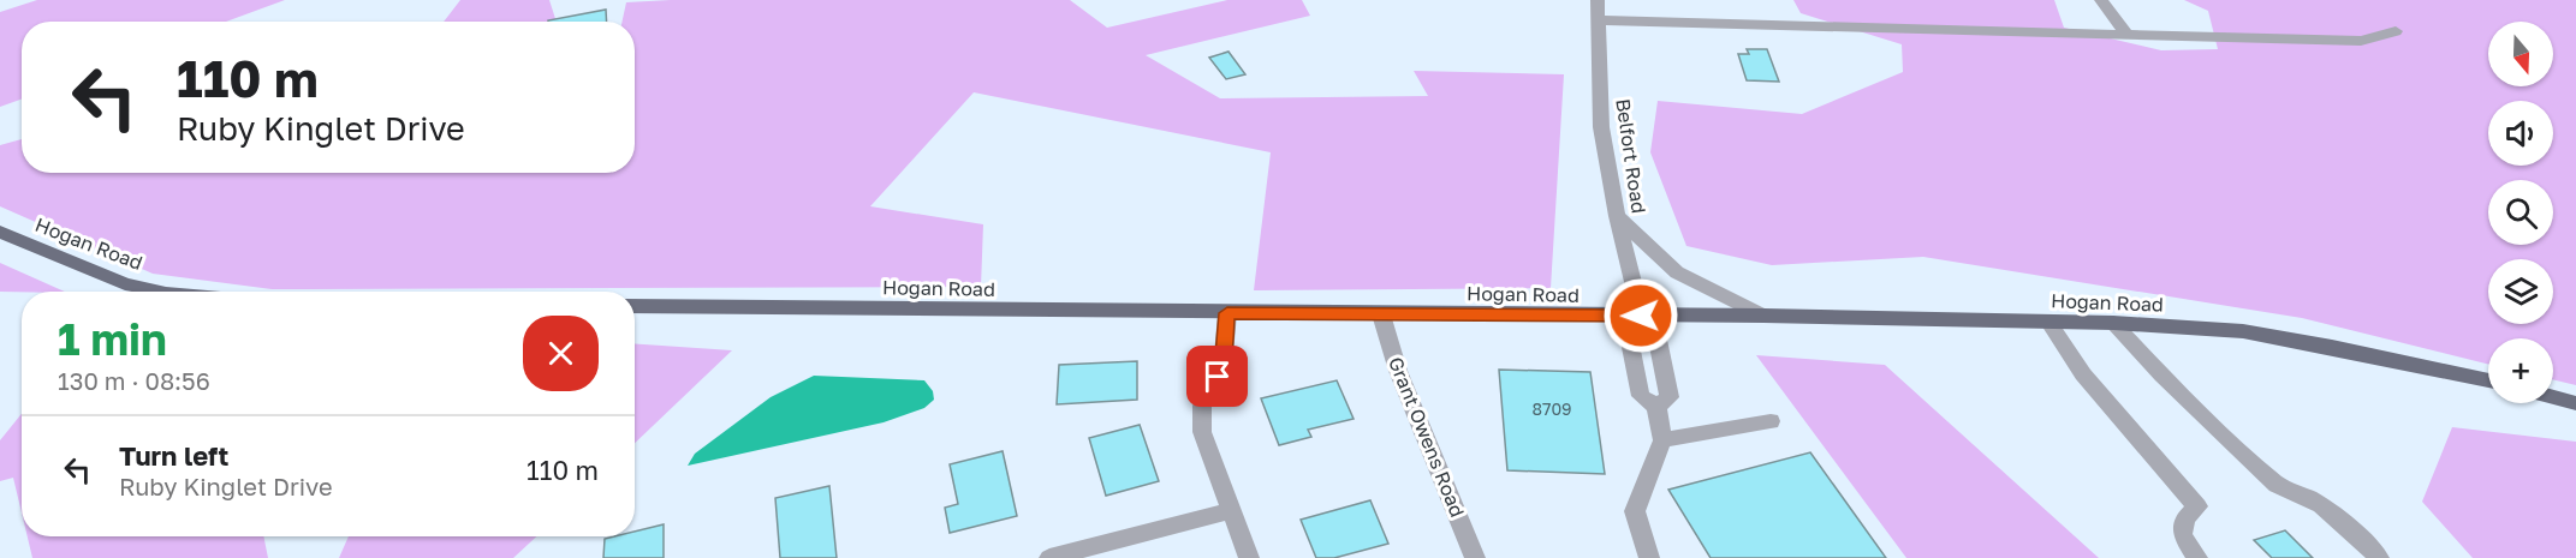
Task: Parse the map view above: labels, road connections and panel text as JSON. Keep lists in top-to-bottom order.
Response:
{
  "streets": {
    "main road": ["Hogan Road"],
    "street": ["Belfort Road", "Grant Owens Road"]
  },
  "crossings": [
    ["Belfort Road", "Hogan Road"],
    ["Hogan Road", "Grant Owens Road"]
  ],
  "house_numbers": ["8709"],
  "north": "bottom",
  "page": {
    "map_buttons": "+",
    "turn": ["110 m", "Ruby Kinglet Drive"],
    "heading": ["1 min", "130 m · 08:56"],
    "list": [
      {
        "name": "Turn left",
        "note": "Ruby Kinglet Drive",
        "value": "110 m"
      }
    ]
  }
}
